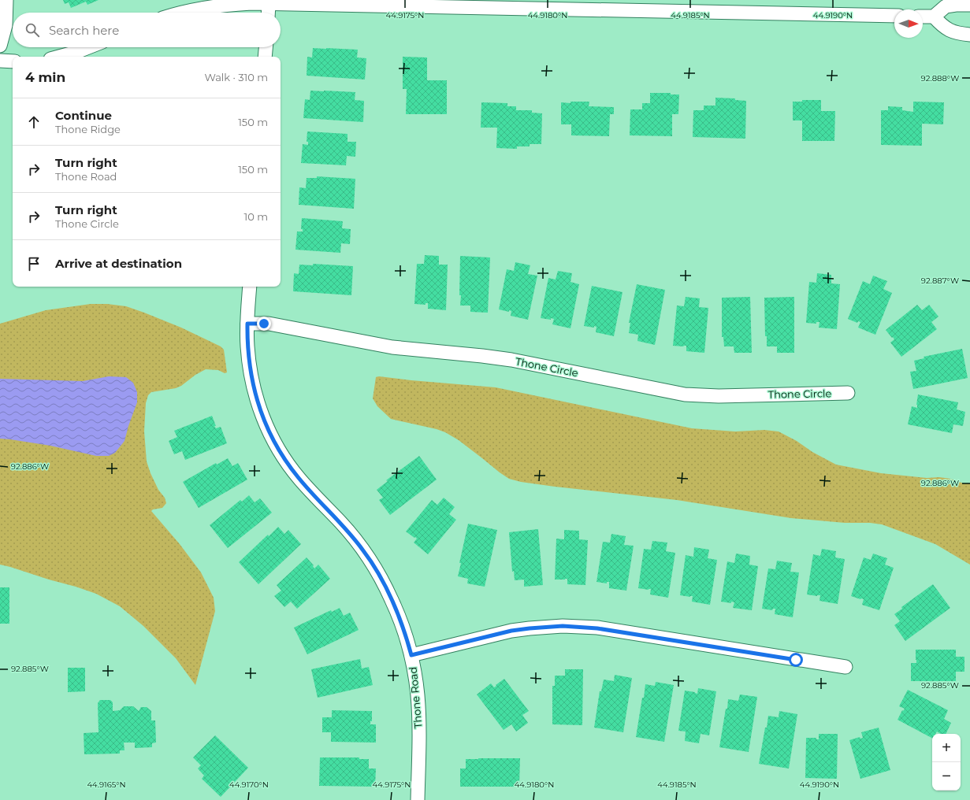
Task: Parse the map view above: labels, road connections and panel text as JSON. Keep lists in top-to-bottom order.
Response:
{
  "streets": {
    "street": ["Thone Circle", "Thone Road"]
  },
  "crossings": [
    ["Thone Circle", "Thone Road"]
  ],
  "north": "right",
  "page": {
    "search": "Search here",
    "heading": ["4 min", "Walk · 310 m"],
    "list": [
      ["Continue", "Thone Ridge", "150 m"],
      ["Turn right", "Thone Road", "150 m"],
      ["Turn right", "Thone Circle", "10 m"],
      "Arrive at destination"
    ],
    "map_buttons": ["+", "−"]
  },
  "coordinates": [
    "44.9175°N",
    "44.9180°N",
    "44.9185°N",
    "44.9190°N",
    "92.888°W",
    "92.887°W",
    "92.886°W",
    "92.885°W",
    "44.9165°N",
    "44.9170°N"
  ]
}
